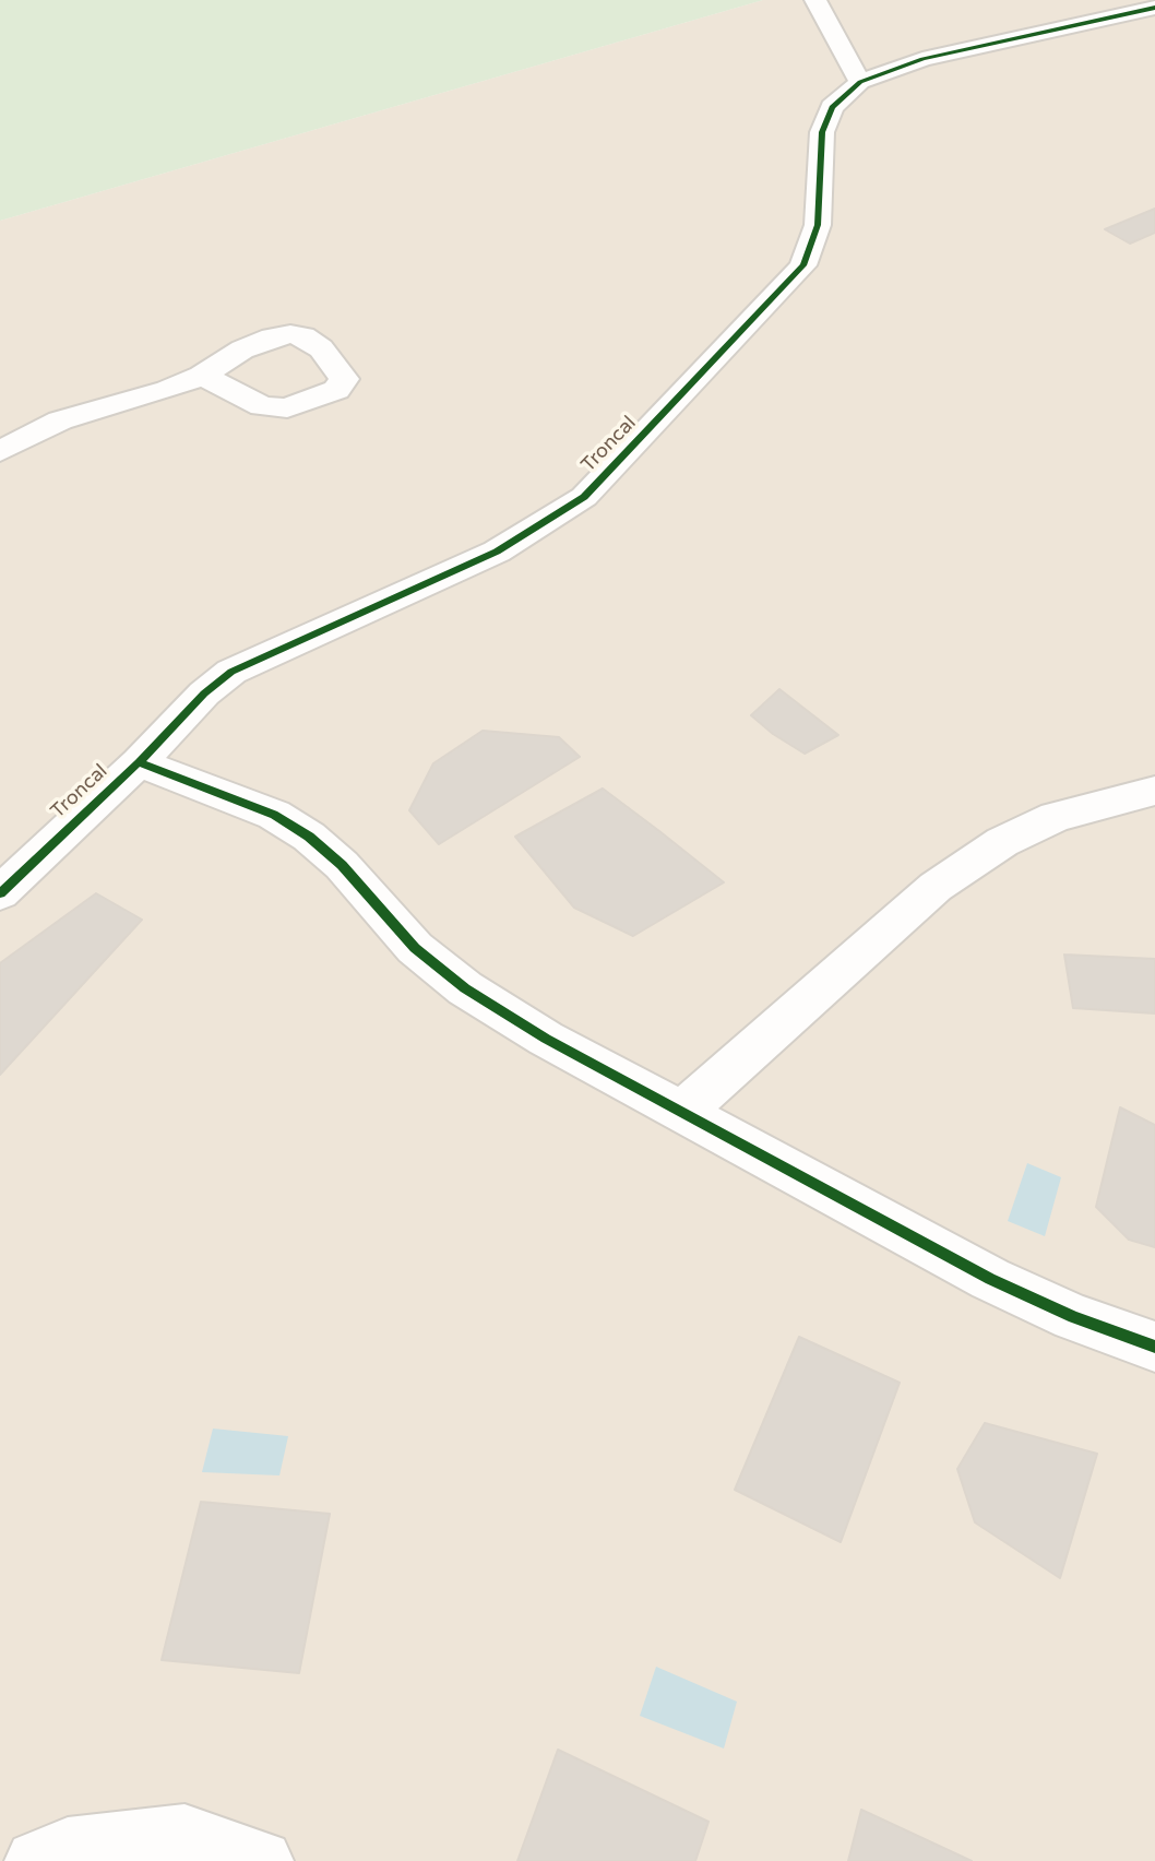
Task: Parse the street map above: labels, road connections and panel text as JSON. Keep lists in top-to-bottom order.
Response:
{
  "streets": {
    "street": ["Troncal"]
  }
}
